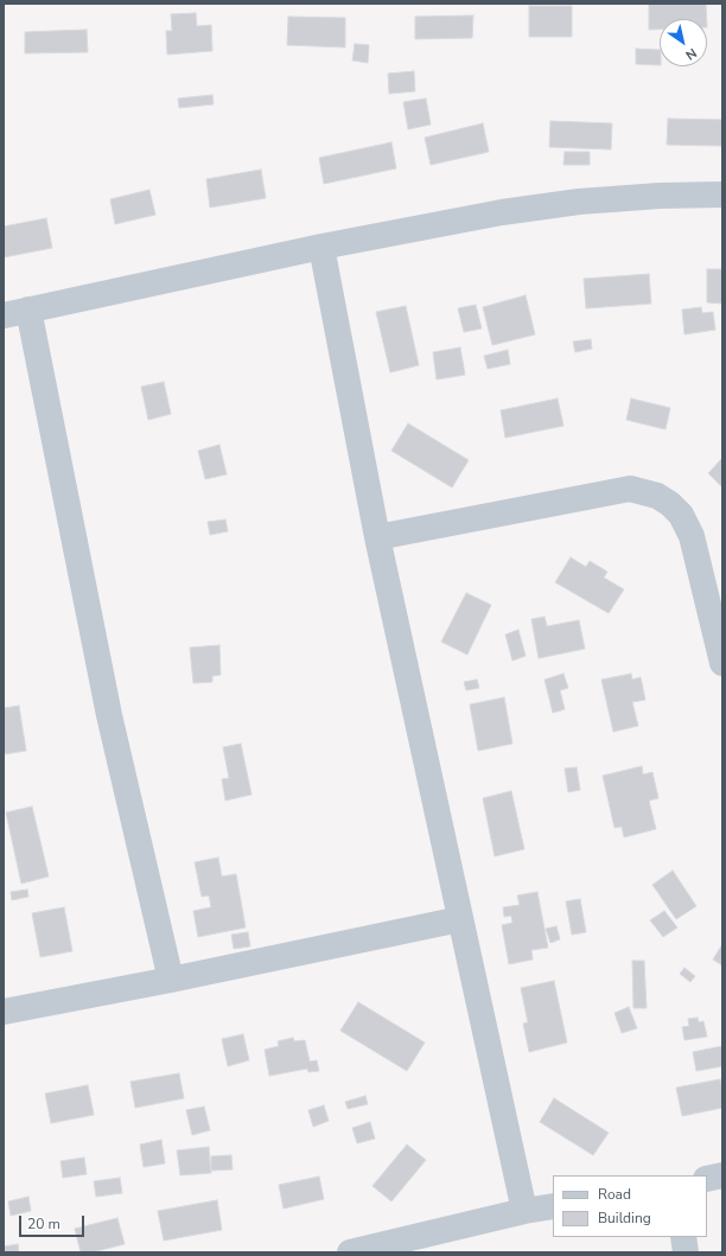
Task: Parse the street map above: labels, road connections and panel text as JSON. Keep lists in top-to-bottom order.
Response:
{
  "legend": ["Road", "Building"],
  "scale_bar": "20 m",
  "north": "bottom right"
}
